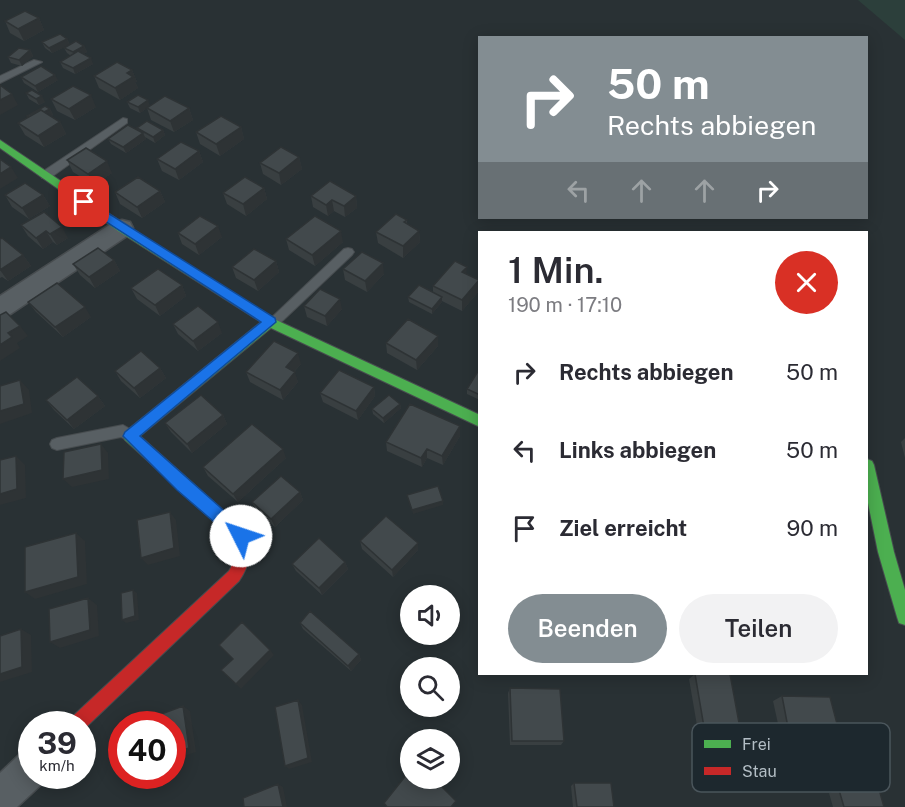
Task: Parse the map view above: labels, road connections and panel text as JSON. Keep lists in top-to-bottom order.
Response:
{
  "legend": ["Frei", "Stau"],
  "page": {
    "turn": ["50 m", "Rechts abbiegen"],
    "heading": ["1 Min.", "190 m · 17:10"],
    "list": [
      {
        "name": "Rechts abbiegen",
        "value": "50 m"
      },
      {
        "name": "Links abbiegen",
        "value": "50 m"
      },
      {
        "name": "Ziel erreicht",
        "value": "90 m"
      }
    ],
    "buttons": ["Beenden", "Teilen"],
    "speed": "39 km/h",
    "limit": "40"
  }
}
